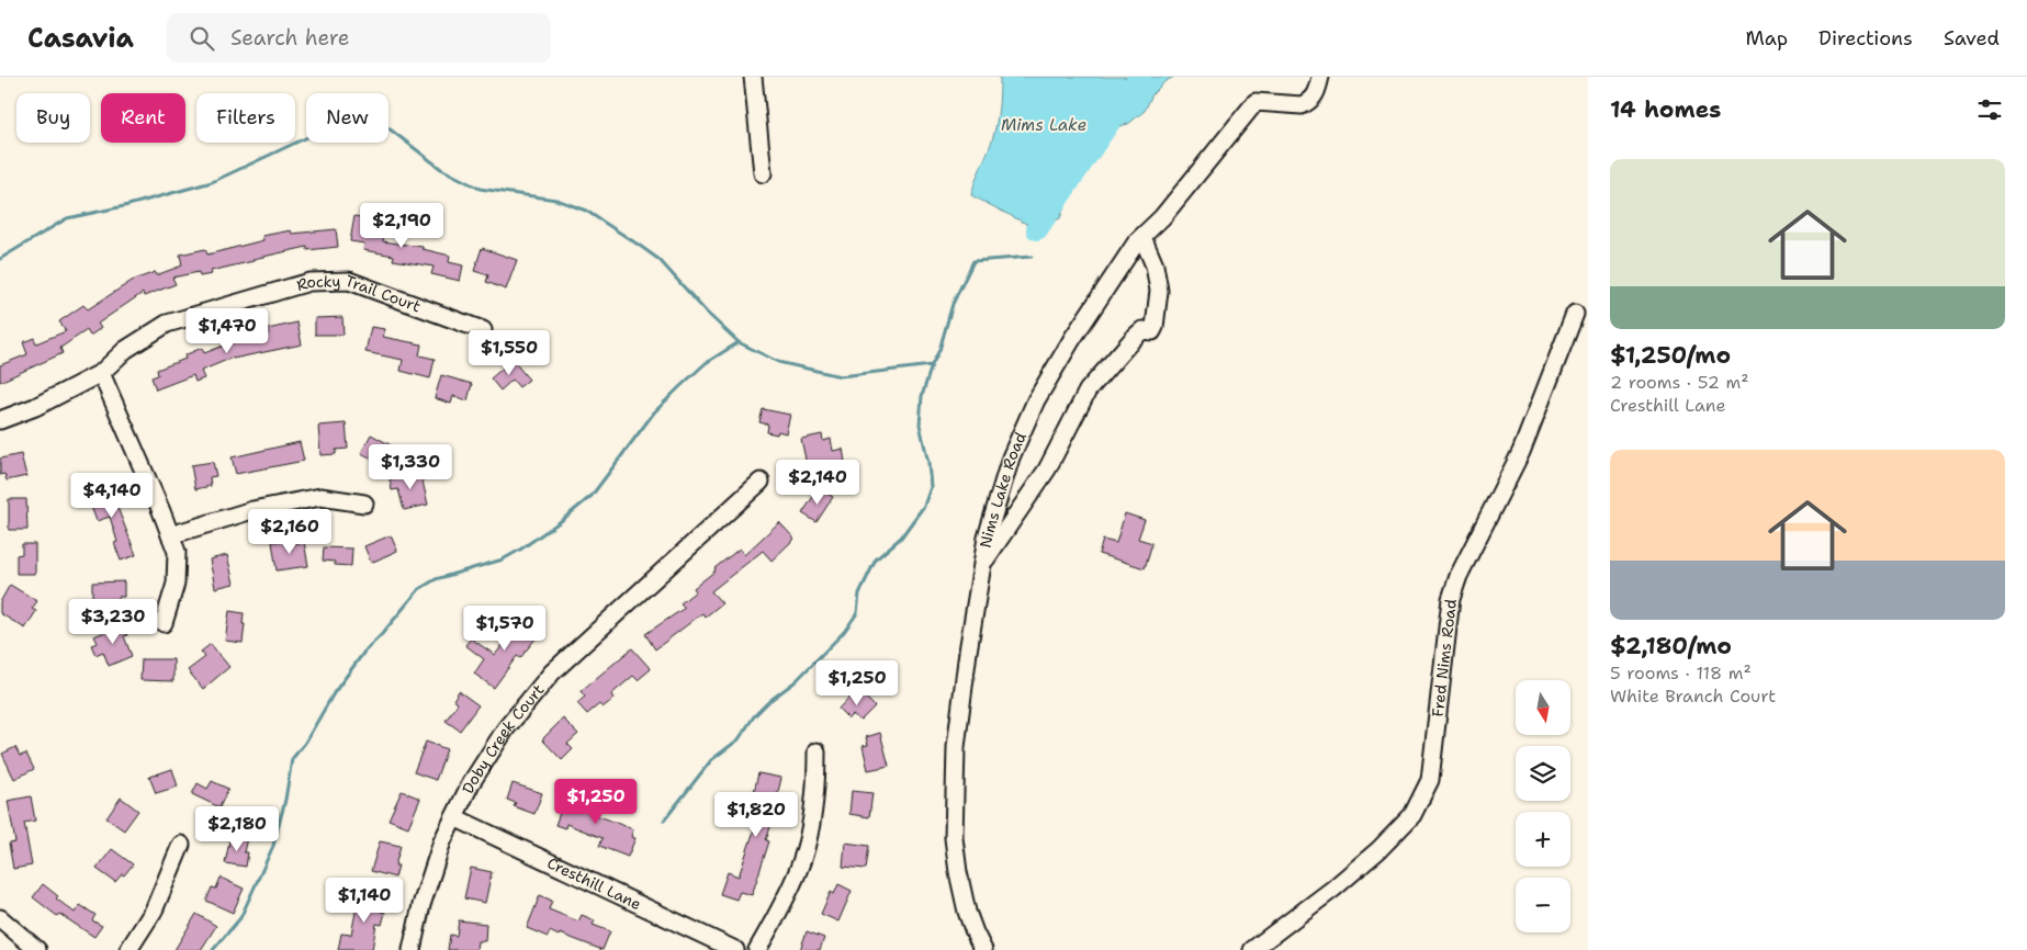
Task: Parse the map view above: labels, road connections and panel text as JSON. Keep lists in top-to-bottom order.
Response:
{
  "streets": {
    "street": [
      "Rocky Trail Court",
      "Nims Lake Road",
      "Fred Nims Road",
      "Doby Creek Court",
      "Cresthill Lane"
    ]
  },
  "crossings": [
    ["Doby Creek Court", "Cresthill Lane"]
  ],
  "water": ["Mims Lake"],
  "north": "bottom",
  "page": {
    "header": "Casavia",
    "search": "Search here",
    "nav": ["Map", "Directions", "Saved"],
    "heading": "14 homes",
    "chip": [
      "Buy",
      "Rent",
      "Filters",
      "New"
    ],
    "list": [
      {
        "name": "$1,250/mo",
        "note": "2 rooms · 52 m² · Cresthill Lane"
      },
      {
        "name": "$2,180/mo",
        "note": "5 rooms · 118 m² · White Branch Court"
      }
    ],
    "price": [
      "$2,190",
      "$1,470",
      "$1,550",
      "$1,330",
      "$2,140",
      "$4,140",
      "$2,160",
      "$3,230",
      "$1,570",
      "$1,250",
      "$1,250",
      "$1,820",
      "$2,180",
      "$1,140"
    ],
    "map_buttons": ["+", "−"]
  }
}
